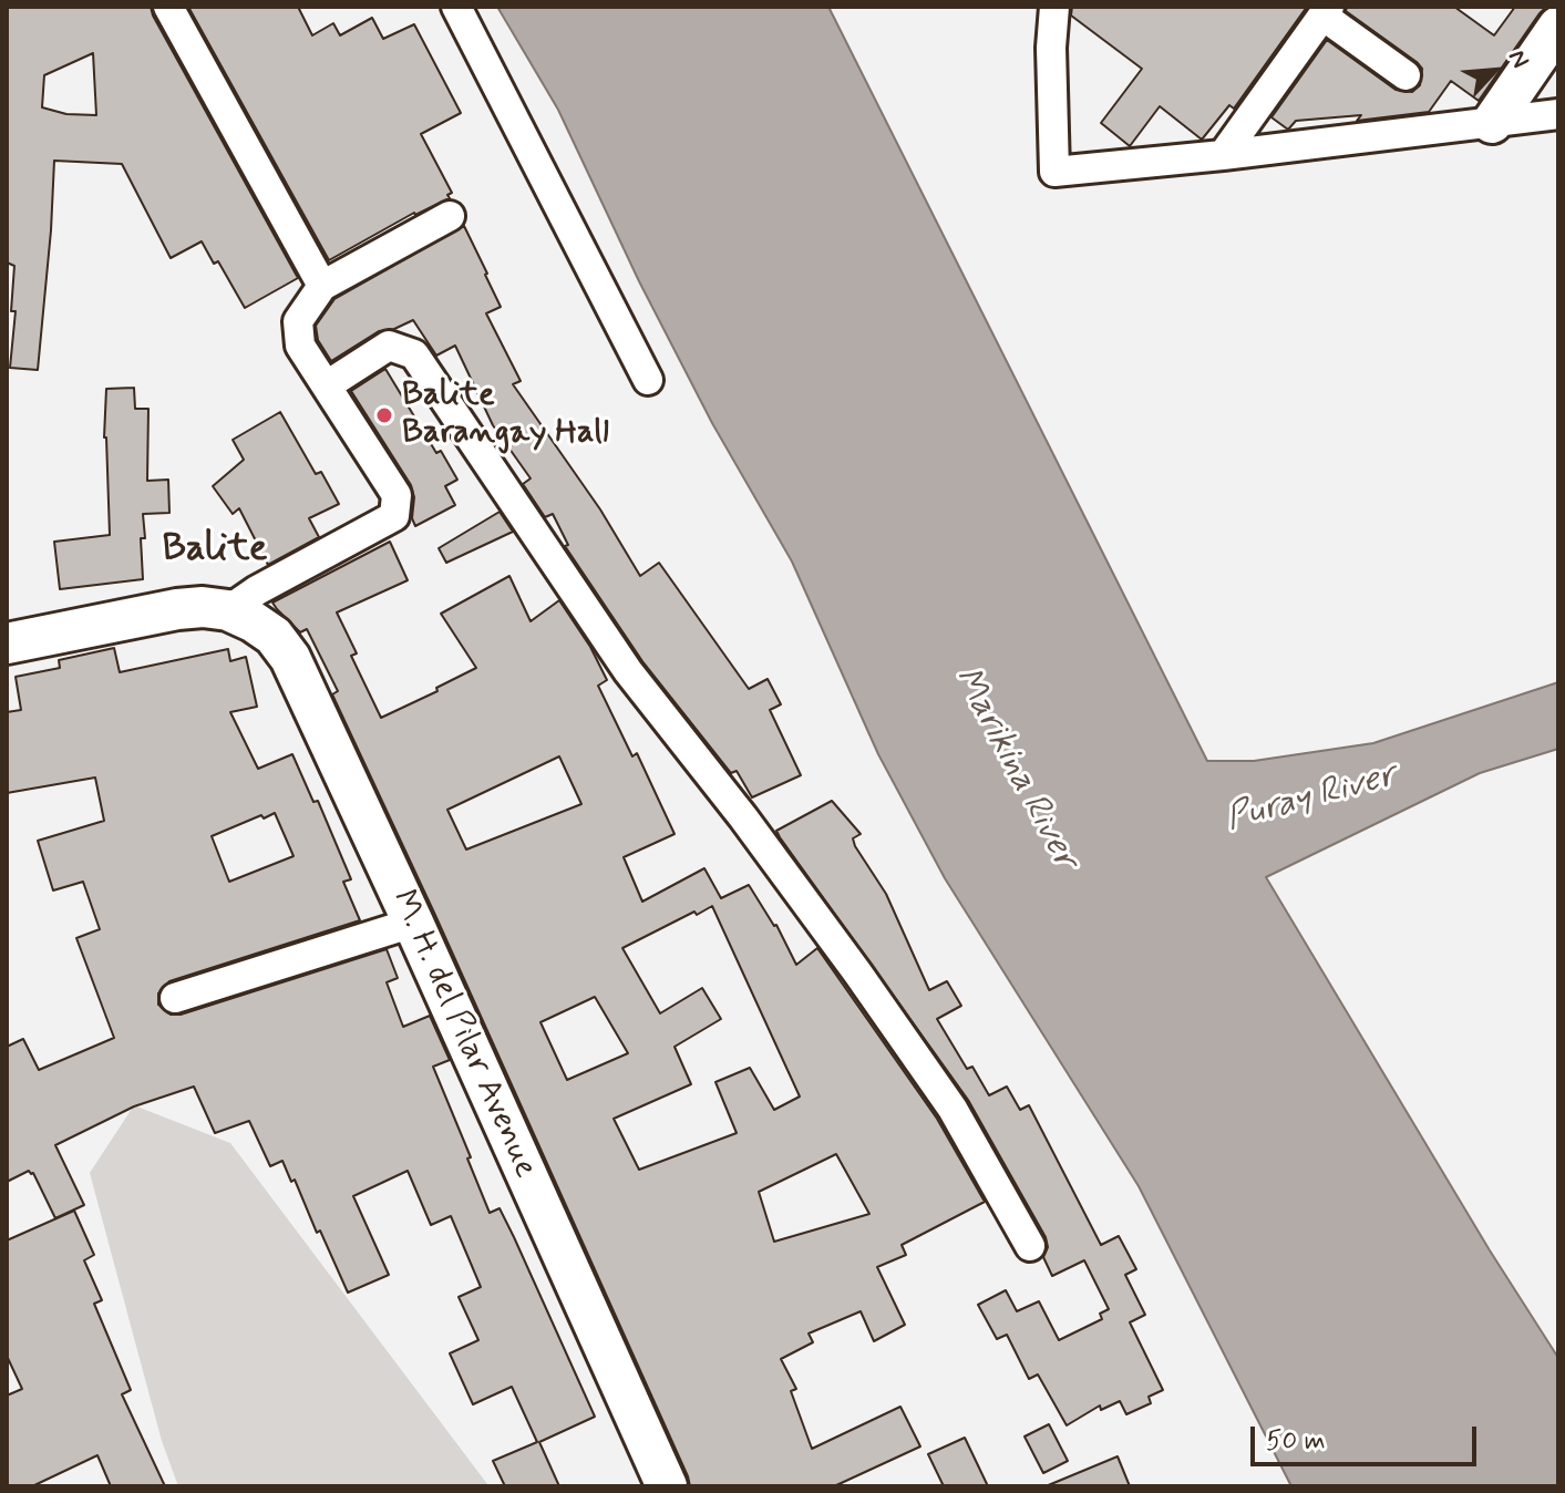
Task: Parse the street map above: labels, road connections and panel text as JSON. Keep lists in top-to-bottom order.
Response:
{
  "streets": {
    "main road": ["M. H. del Pilar Avenue"]
  },
  "districts": ["Balite"],
  "water": ["Marikina River", "Puray River"],
  "places": ["Balite Barangay Hall"],
  "scale_bar": "50 m",
  "north": "top right"
}
